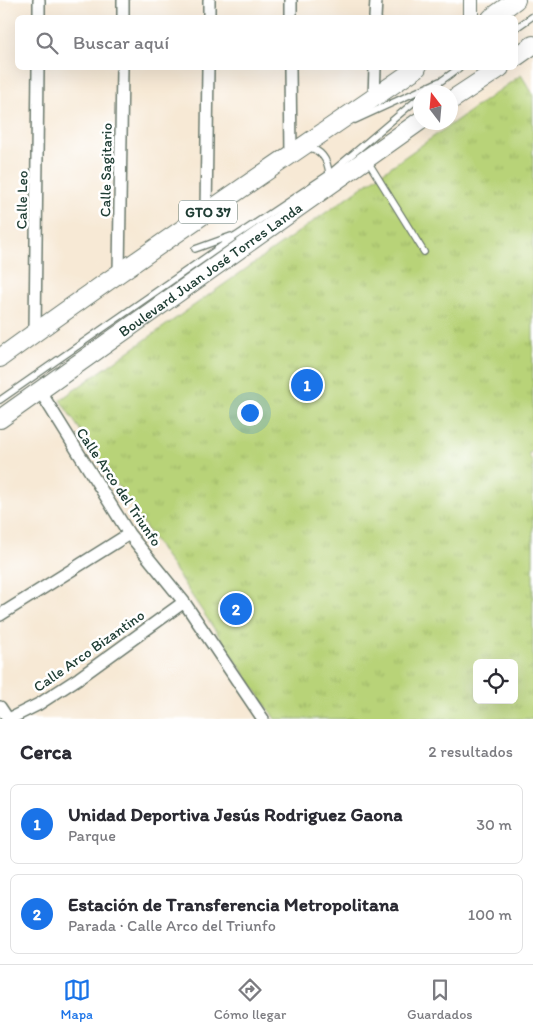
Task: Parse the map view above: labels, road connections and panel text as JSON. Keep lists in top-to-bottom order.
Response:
{
  "streets": {
    "main road": ["GTO 37", "Boulevard Juan José Torres Landa"],
    "street": [
      "Calle Sagitario",
      "Calle Leo",
      "Calle Arco del Triunfo",
      "Calle Arco Bizantino"
    ]
  },
  "crossings": [
    ["Calle Sagitario", "GTO 37"],
    ["Calle Leo", "GTO 37"],
    ["Boulevard Juan José Torres Landa", "Calle Arco del Triunfo"],
    ["Calle Arco del Triunfo", "Calle Arco Bizantino"]
  ],
  "north": "top",
  "page": {
    "search": "Buscar aquí",
    "pins": ["1", "2"],
    "heading": ["Cerca", "2 resultados"],
    "list": [
      {
        "mark": "1",
        "name": "Unidad Deportiva Jesús Rodriguez Gaona",
        "note": "Parque",
        "value": "30 m"
      },
      {
        "mark": "2",
        "name": "Estación de Transferencia Metropolitana",
        "note": "Parada · Calle Arco del Triunfo",
        "value": "100 m"
      }
    ],
    "nav": ["Mapa", "Cómo llegar", "Guardados"]
  }
}
